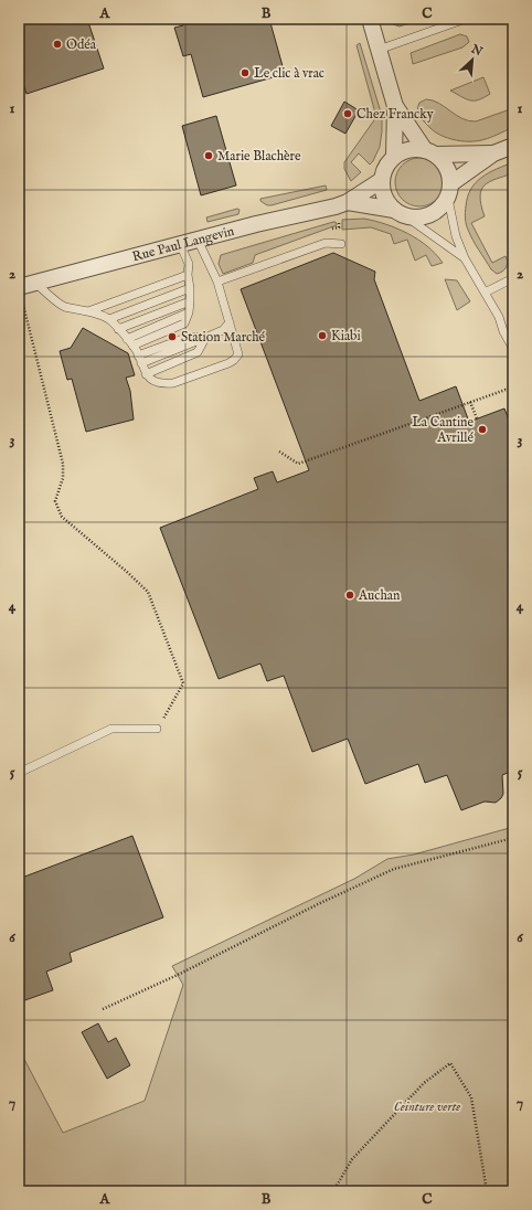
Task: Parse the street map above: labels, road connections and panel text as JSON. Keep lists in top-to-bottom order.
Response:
{
  "streets": {
    "street": ["Rue Paul Langevin"]
  },
  "parks": ["Ceinture verte"],
  "places": [
    "Odéa",
    "Le clic à vrac",
    "Chez Francky",
    "Marie Blachère",
    "Kiabi",
    "Station Marché",
    "La Cantine Avrillé",
    "Auchan"
  ],
  "north": "top right",
  "grid": {
    "columns": ["A", "B", "C"],
    "rows": [
      "1",
      "2",
      "3",
      "4",
      "5",
      "6",
      "7"
    ]
  }
}
